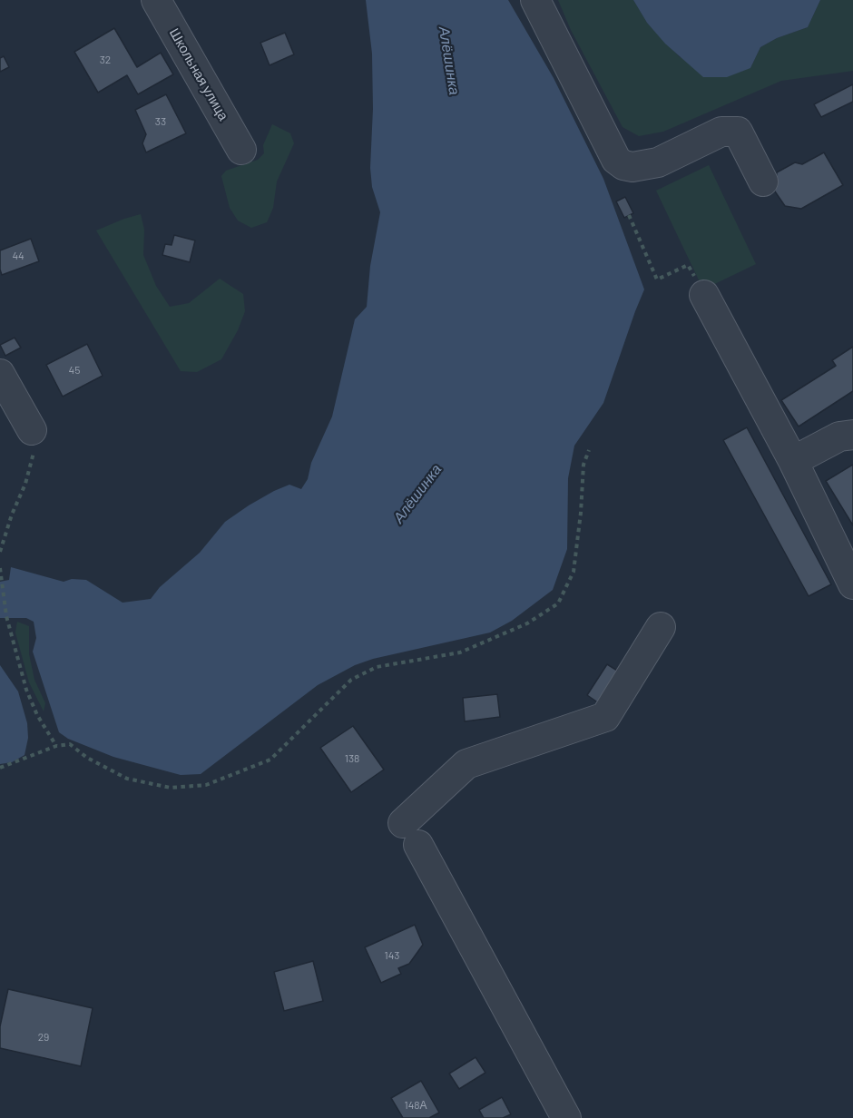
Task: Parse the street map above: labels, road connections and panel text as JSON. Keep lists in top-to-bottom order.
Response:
{
  "streets": {
    "street": ["Школьная улица"]
  },
  "water": ["Алёшинка"],
  "house_numbers": [
    "32",
    "33",
    "44",
    "45",
    "138",
    "143",
    "29",
    "148А"
  ]
}
